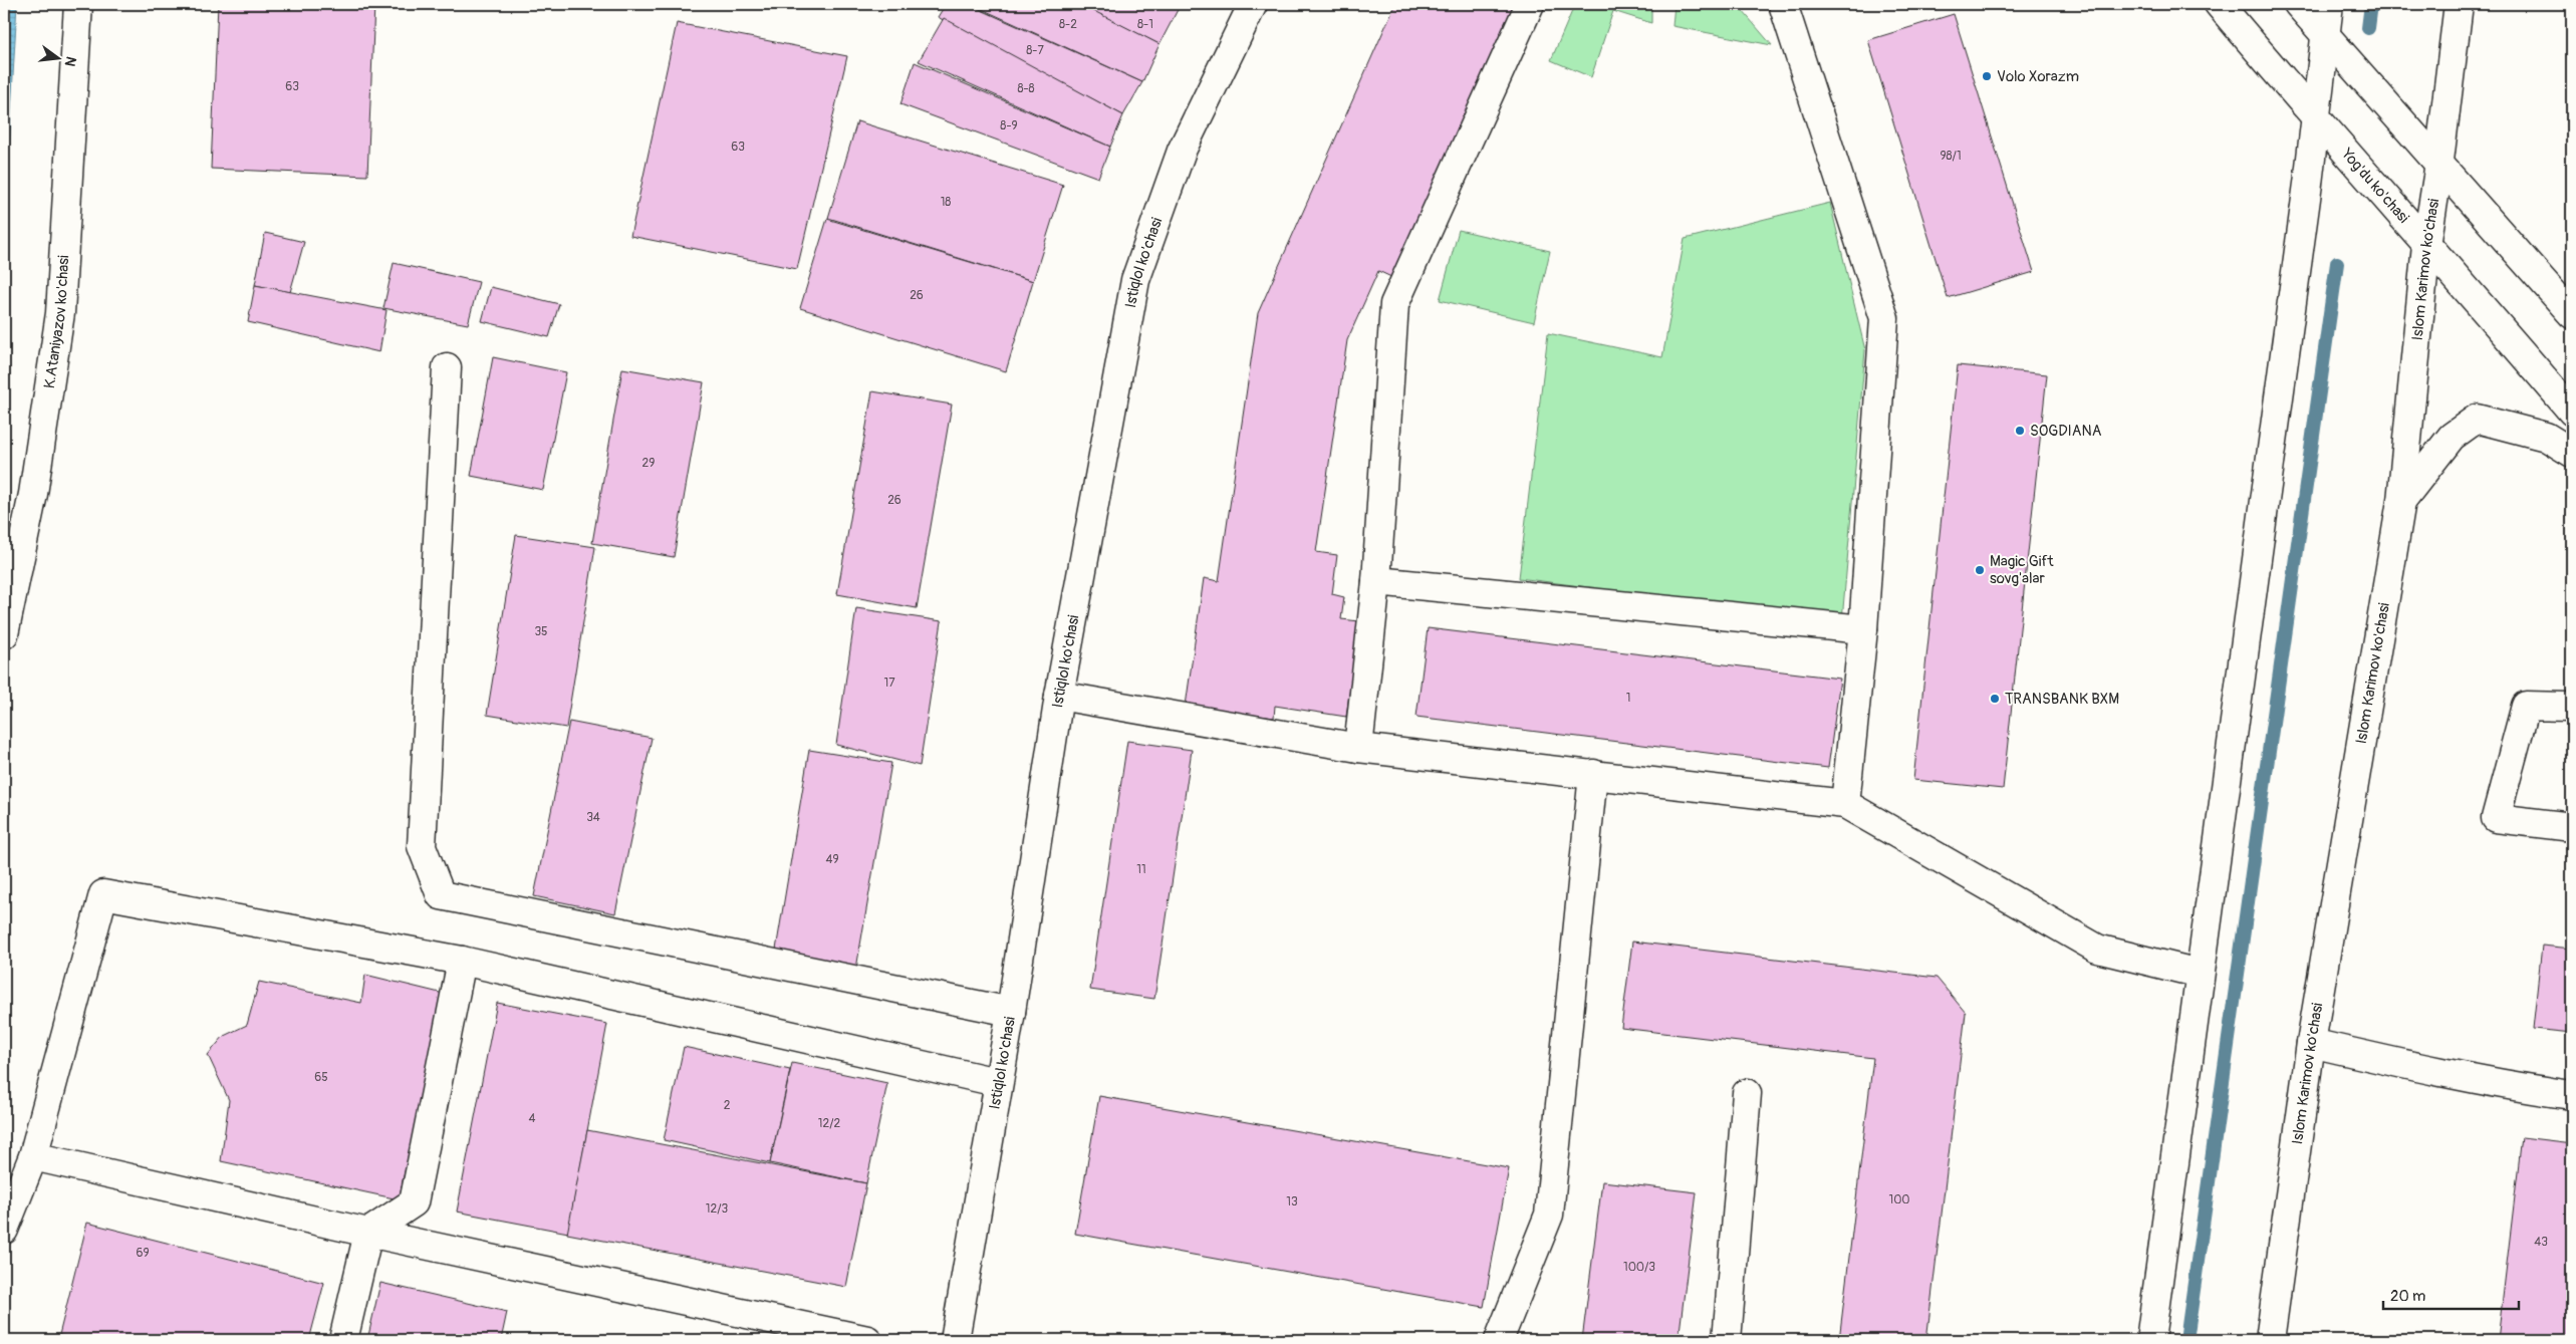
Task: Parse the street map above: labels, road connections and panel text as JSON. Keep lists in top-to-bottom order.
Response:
{
  "streets": {
    "street": [
      "Yog'du ko'chasi",
      "Istiqlol ko'chasi",
      "Islom Karimov ko'chasi",
      "K.Ataniyazov ko'chasi"
    ]
  },
  "crossings": [
    ["Yog'du ko'chasi", "Islom Karimov ko'chasi"]
  ],
  "places": [
    "Volo Xorazm",
    "SOGDIANA",
    "Magic Gift sovg'alar",
    "TRANSBANK BXM"
  ],
  "house_numbers": [
    "8-2",
    "8-1",
    "8-7",
    "63",
    "8-8",
    "8-9",
    "63",
    "98/1",
    "18",
    "26",
    "29",
    "26",
    "35",
    "17",
    "1",
    "34",
    "49",
    "11",
    "65",
    "2",
    "4",
    "12/2",
    "100",
    "13",
    "12/3",
    "43",
    "69",
    "100/3"
  ],
  "scale_bar": "20 m",
  "north": "right"
}
